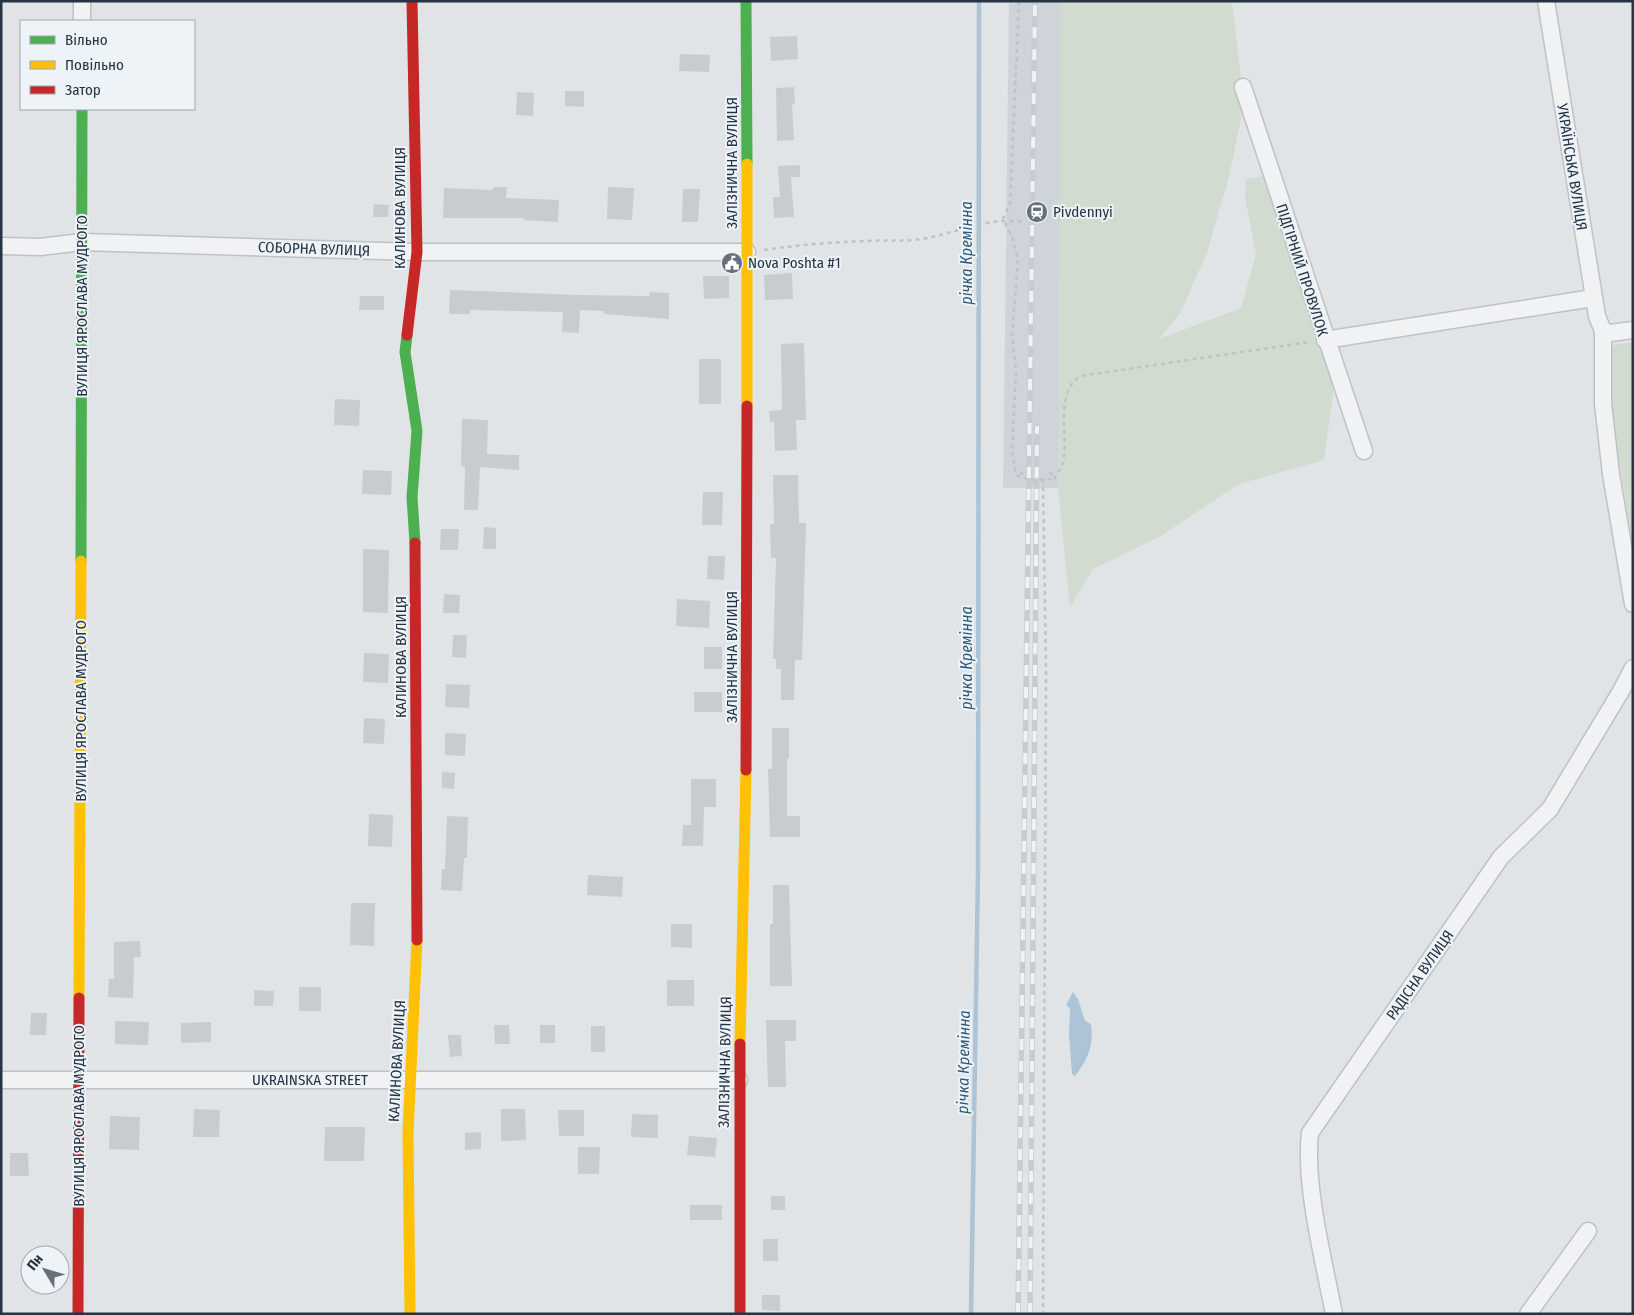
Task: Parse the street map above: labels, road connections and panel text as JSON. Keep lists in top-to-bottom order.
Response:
{
  "streets": {
    "street": [
      "ЗАЛІЗНИЧНА ВУЛИЦЯ",
      "УКРАЇНСЬКА ВУЛИЦЯ",
      "КАЛИНОВА ВУЛИЦЯ",
      "СОБОРНА ВУЛИЦЯ",
      "ПІДГІРНИЙ ПРОВУЛОК",
      "ВУЛИЦЯ ЯРОСЛАВА МУДРОГО",
      "РАДІСНА ВУЛИЦЯ",
      "UKRAINSKA STREET"
    ]
  },
  "crossings": [
    ["ЗАЛІЗНИЧНА ВУЛИЦЯ", "СОБОРНА ВУЛИЦЯ"],
    ["ЗАЛІЗНИЧНА ВУЛИЦЯ", "UKRAINSKA STREET"],
    ["КАЛИНОВА ВУЛИЦЯ", "СОБОРНА ВУЛИЦЯ"],
    ["КАЛИНОВА ВУЛИЦЯ", "UKRAINSKA STREET"],
    ["СОБОРНА ВУЛИЦЯ", "ВУЛИЦЯ ЯРОСЛАВА МУДРОГО"],
    ["ВУЛИЦЯ ЯРОСЛАВА МУДРОГО", "UKRAINSKA STREET"]
  ],
  "water": ["річка Кремінна"],
  "places": {
    "station": ["Pivdennyi"],
    "public building": ["Nova Poshta #1"]
  },
  "legend": ["Вільно", "Повільно", "Затор"],
  "north": "top left"
}
